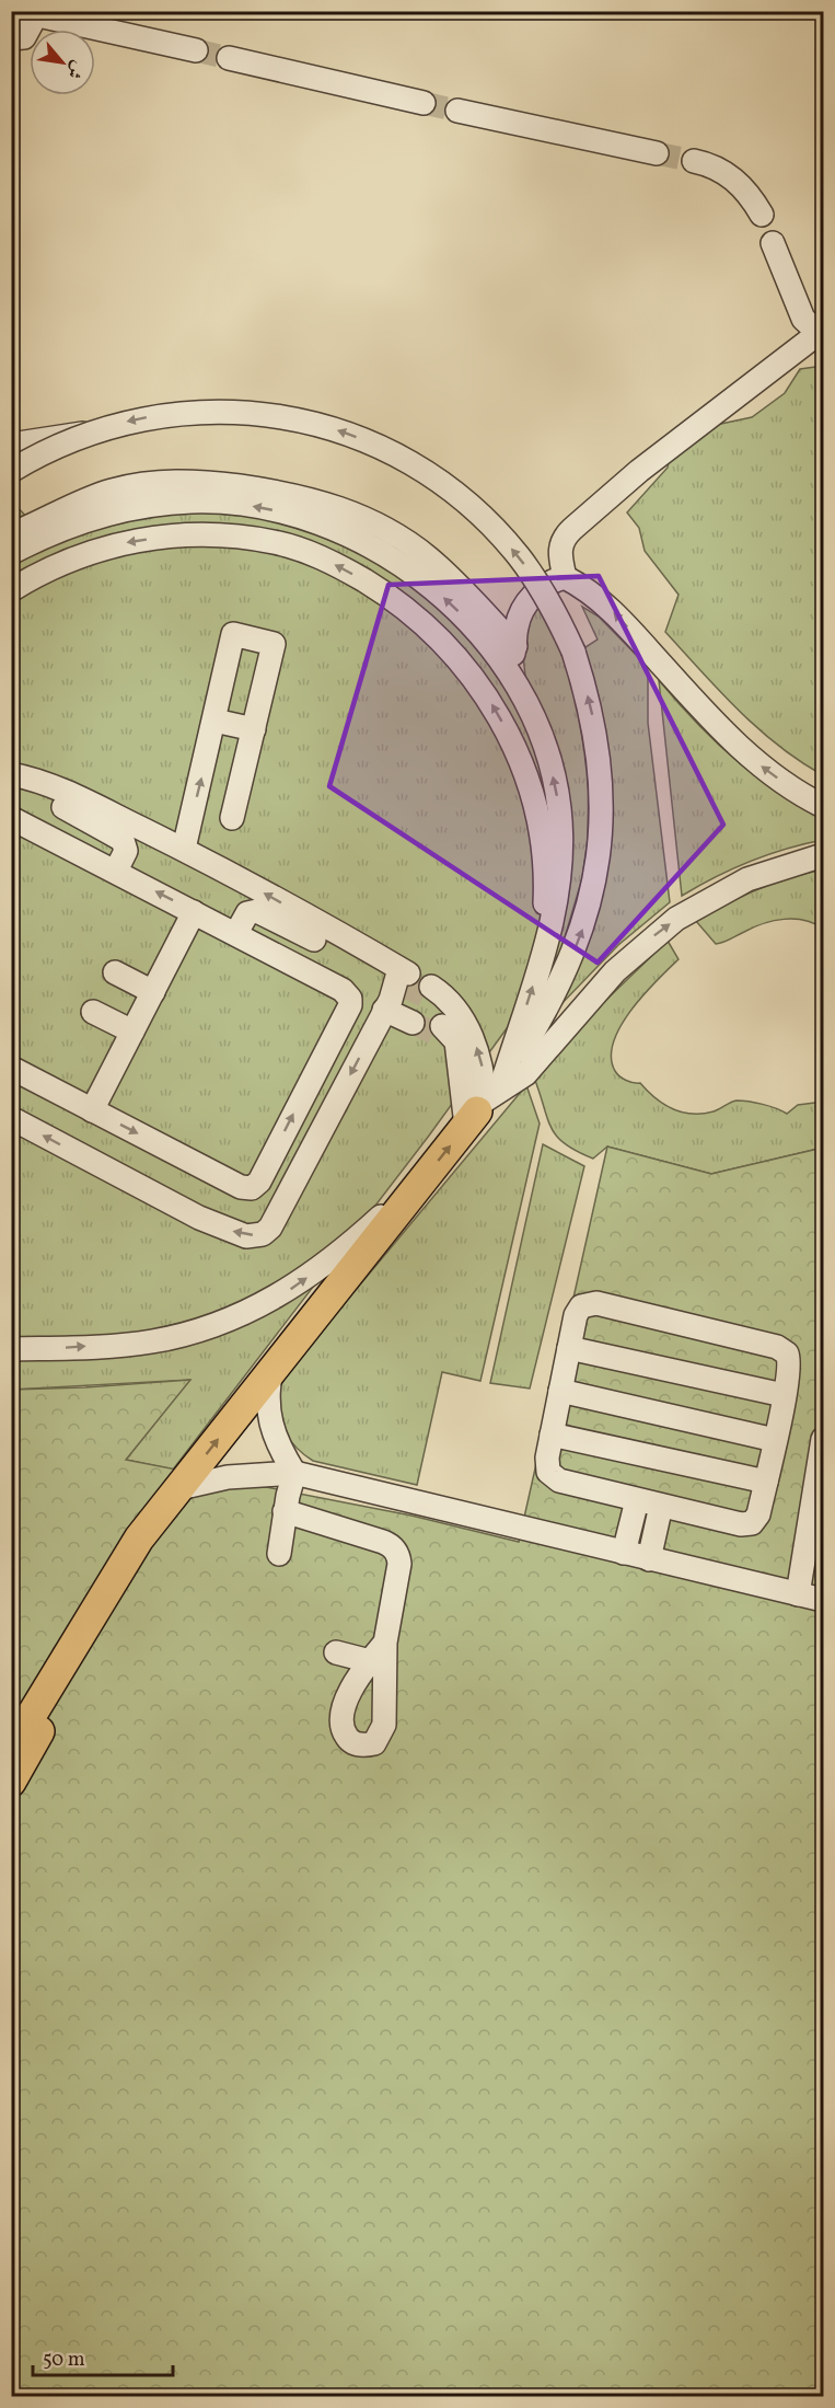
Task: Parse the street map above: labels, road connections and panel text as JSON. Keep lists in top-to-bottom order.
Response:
{
  "scale_bar": "50 m",
  "north": "bottom right"
}
